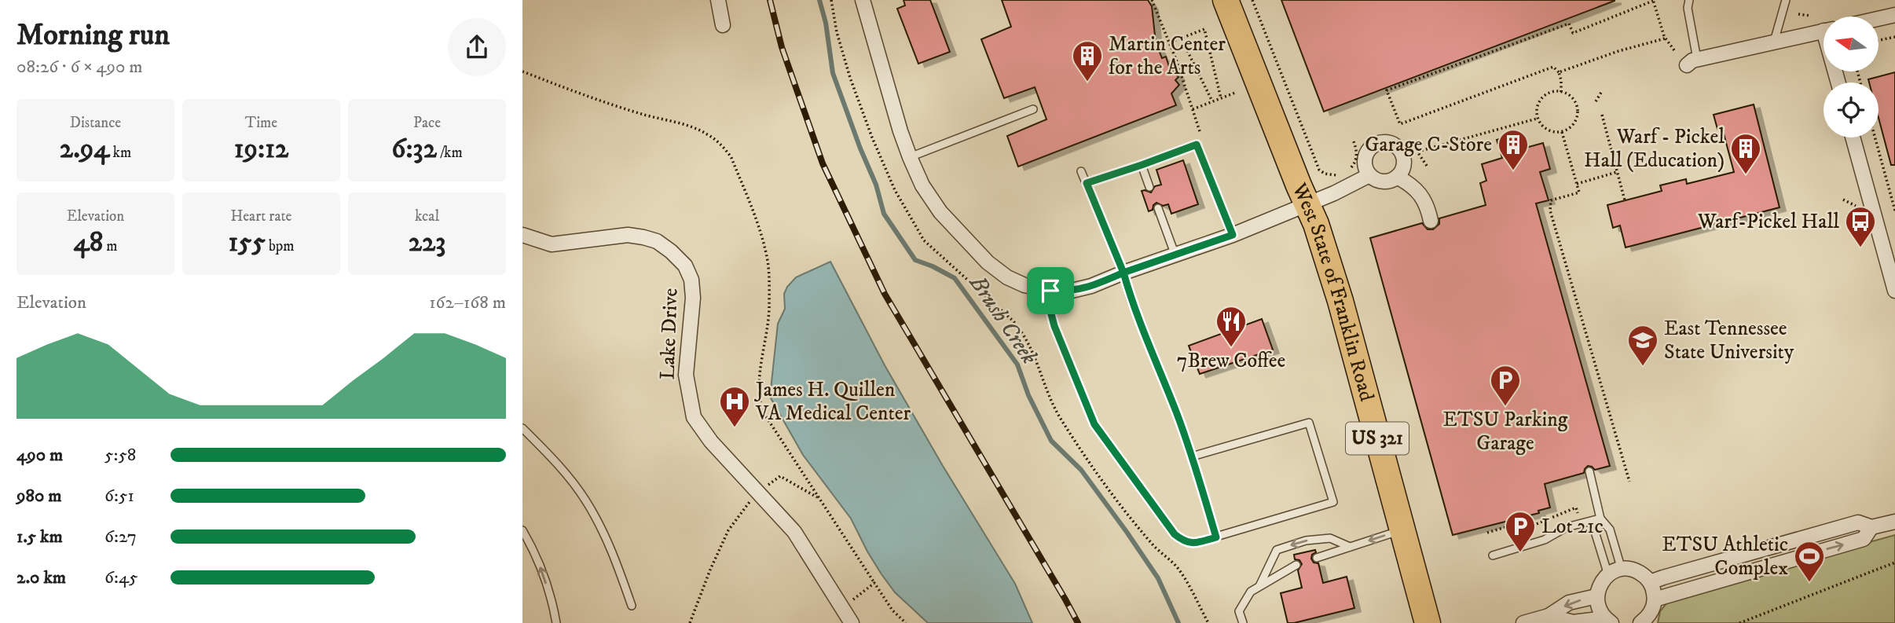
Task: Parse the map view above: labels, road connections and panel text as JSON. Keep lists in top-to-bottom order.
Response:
{
  "streets": {
    "highway": ["West State of Franklin Road", "US 321"],
    "street": ["Lake Drive"]
  },
  "water": ["Brush Creek"],
  "places": {
    "building": ["Martin Center for the Arts", "Garage C-Store", "Warf - Pickel Hall (Education)"],
    "bus stop": ["Warf-Pickel Hall"],
    "restaurant": ["7Brew Coffee"],
    "school or university": ["East Tennessee State University"],
    "parking": ["ETSU Parking Garage", "Lot 21c"],
    "hospital": ["James H. Quillen VA Medical Center"],
    "sports": ["ETSU Athletic Complex"]
  },
  "north": "left",
  "page": {
    "heading": ["Morning run", "08:26 · 6 × 490 m"],
    "stats": [
      ["Distance", "2.94 km"],
      ["Time", "19:12"],
      ["Pace", "6:32 /km"],
      ["Elevation", "48 m"],
      ["Heart rate", "155 bpm"],
      ["kcal", "223"]
    ],
    "chart": ["Elevation", "162–168 m"],
    "list": [
      {
        "name": "490 m",
        "note": "5:58"
      },
      {
        "name": "980 m",
        "note": "6:51"
      },
      {
        "name": "1.5 km",
        "note": "6:27"
      },
      {
        "name": "2.0 km",
        "note": "6:45"
      }
    ]
  }
}
